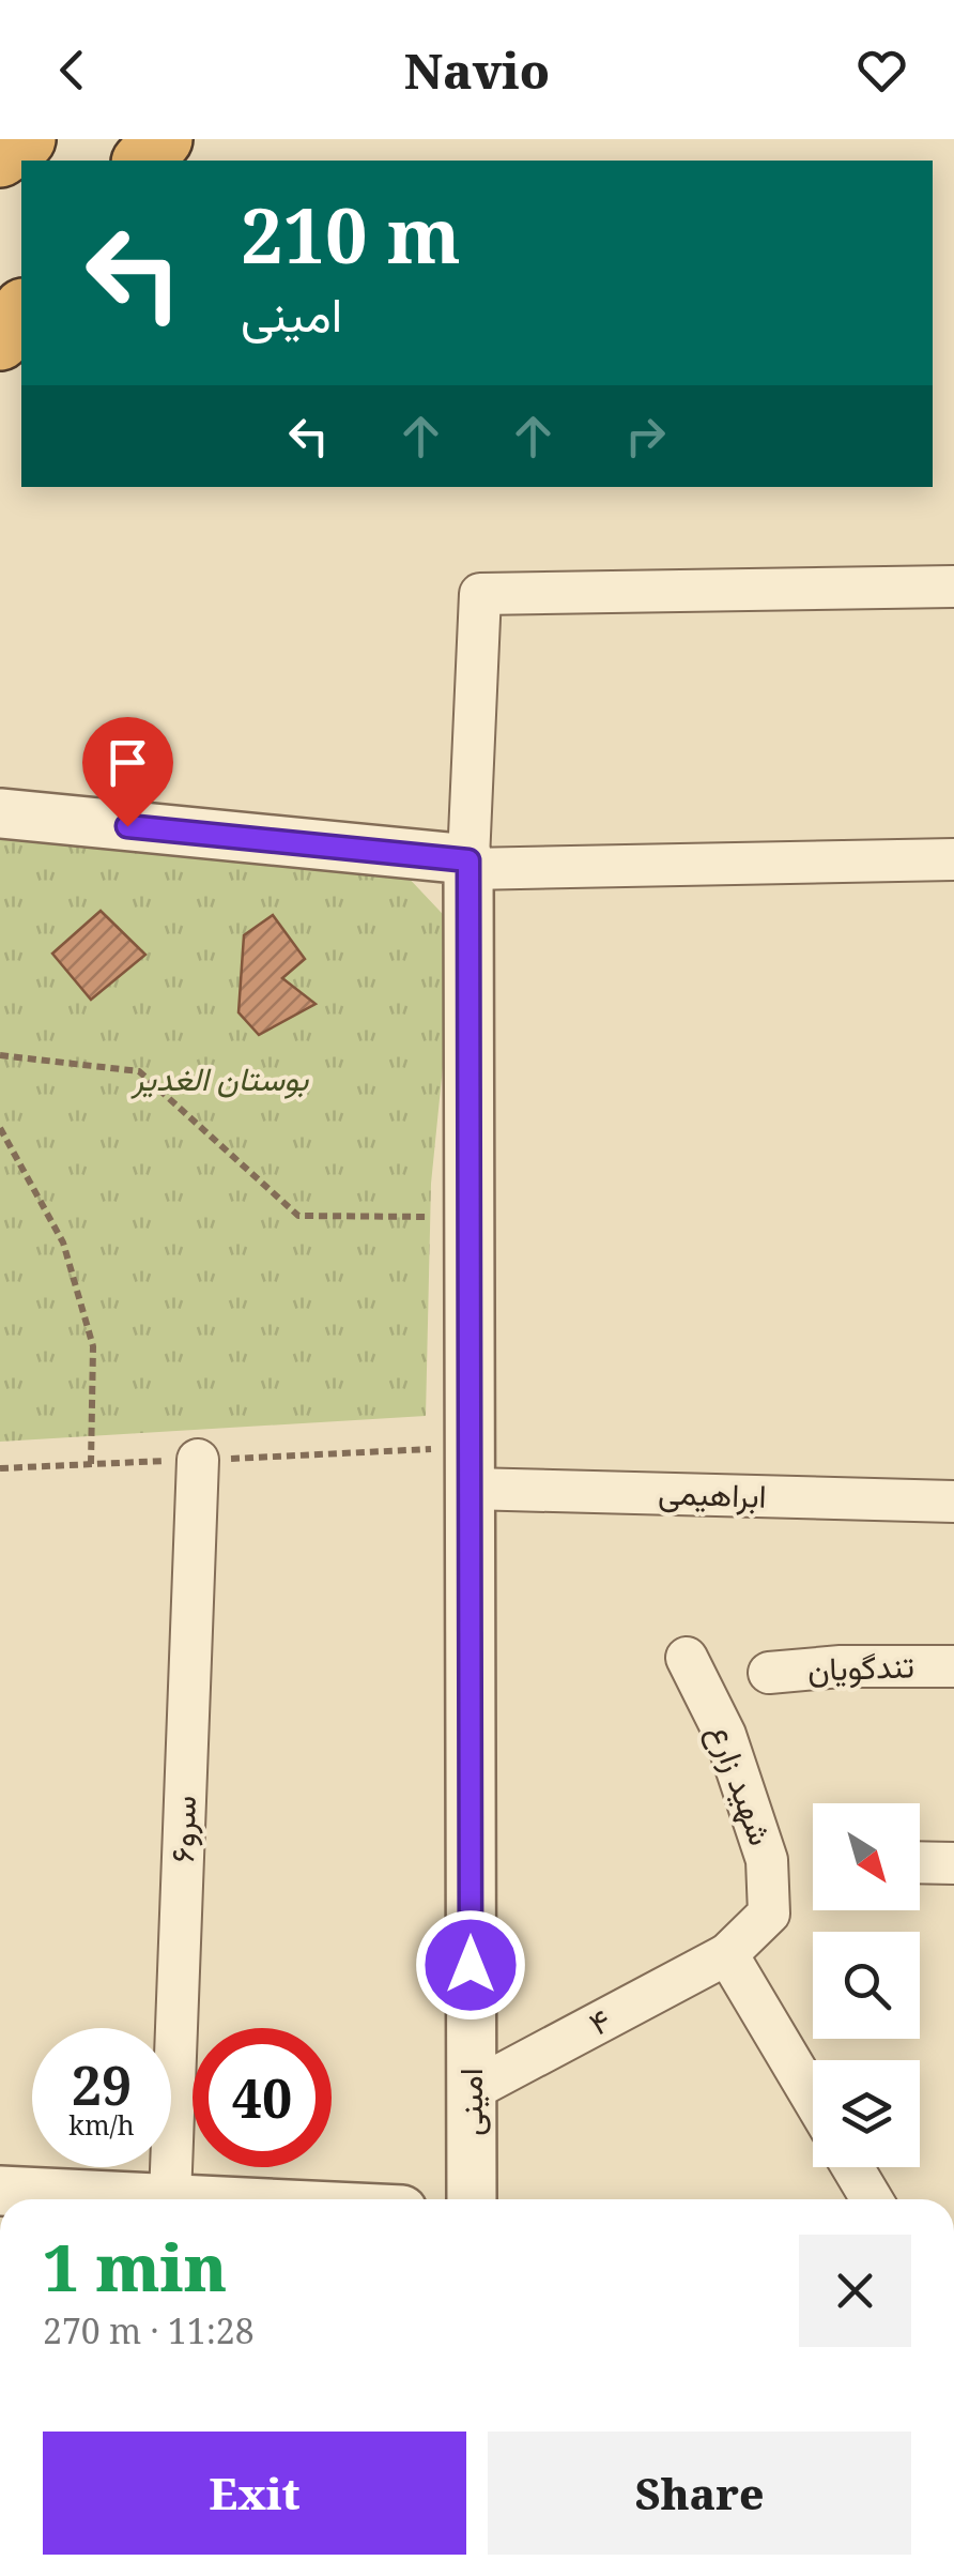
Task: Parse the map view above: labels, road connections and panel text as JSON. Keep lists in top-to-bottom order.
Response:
{
  "streets": {
    "street": [
      "ابراهیمی",
      "تندگویان",
      "شهید زارع",
      "سرو۶",
      "۴",
      "امینی"
    ]
  },
  "crossings": [
    ["ابراهیمی", "امینی"],
    ["شهید زارع", "۴"],
    ["۴", "امینی"]
  ],
  "parks": ["بوستان الغدیر"],
  "north": "bottom right",
  "page": {
    "header": "Navio",
    "turn": ["210 m", "امینی"],
    "speed": "29 km/h",
    "limit": "40",
    "heading": ["1 min", "270 m · 11:28"],
    "buttons": ["Exit", "Share"]
  }
}
